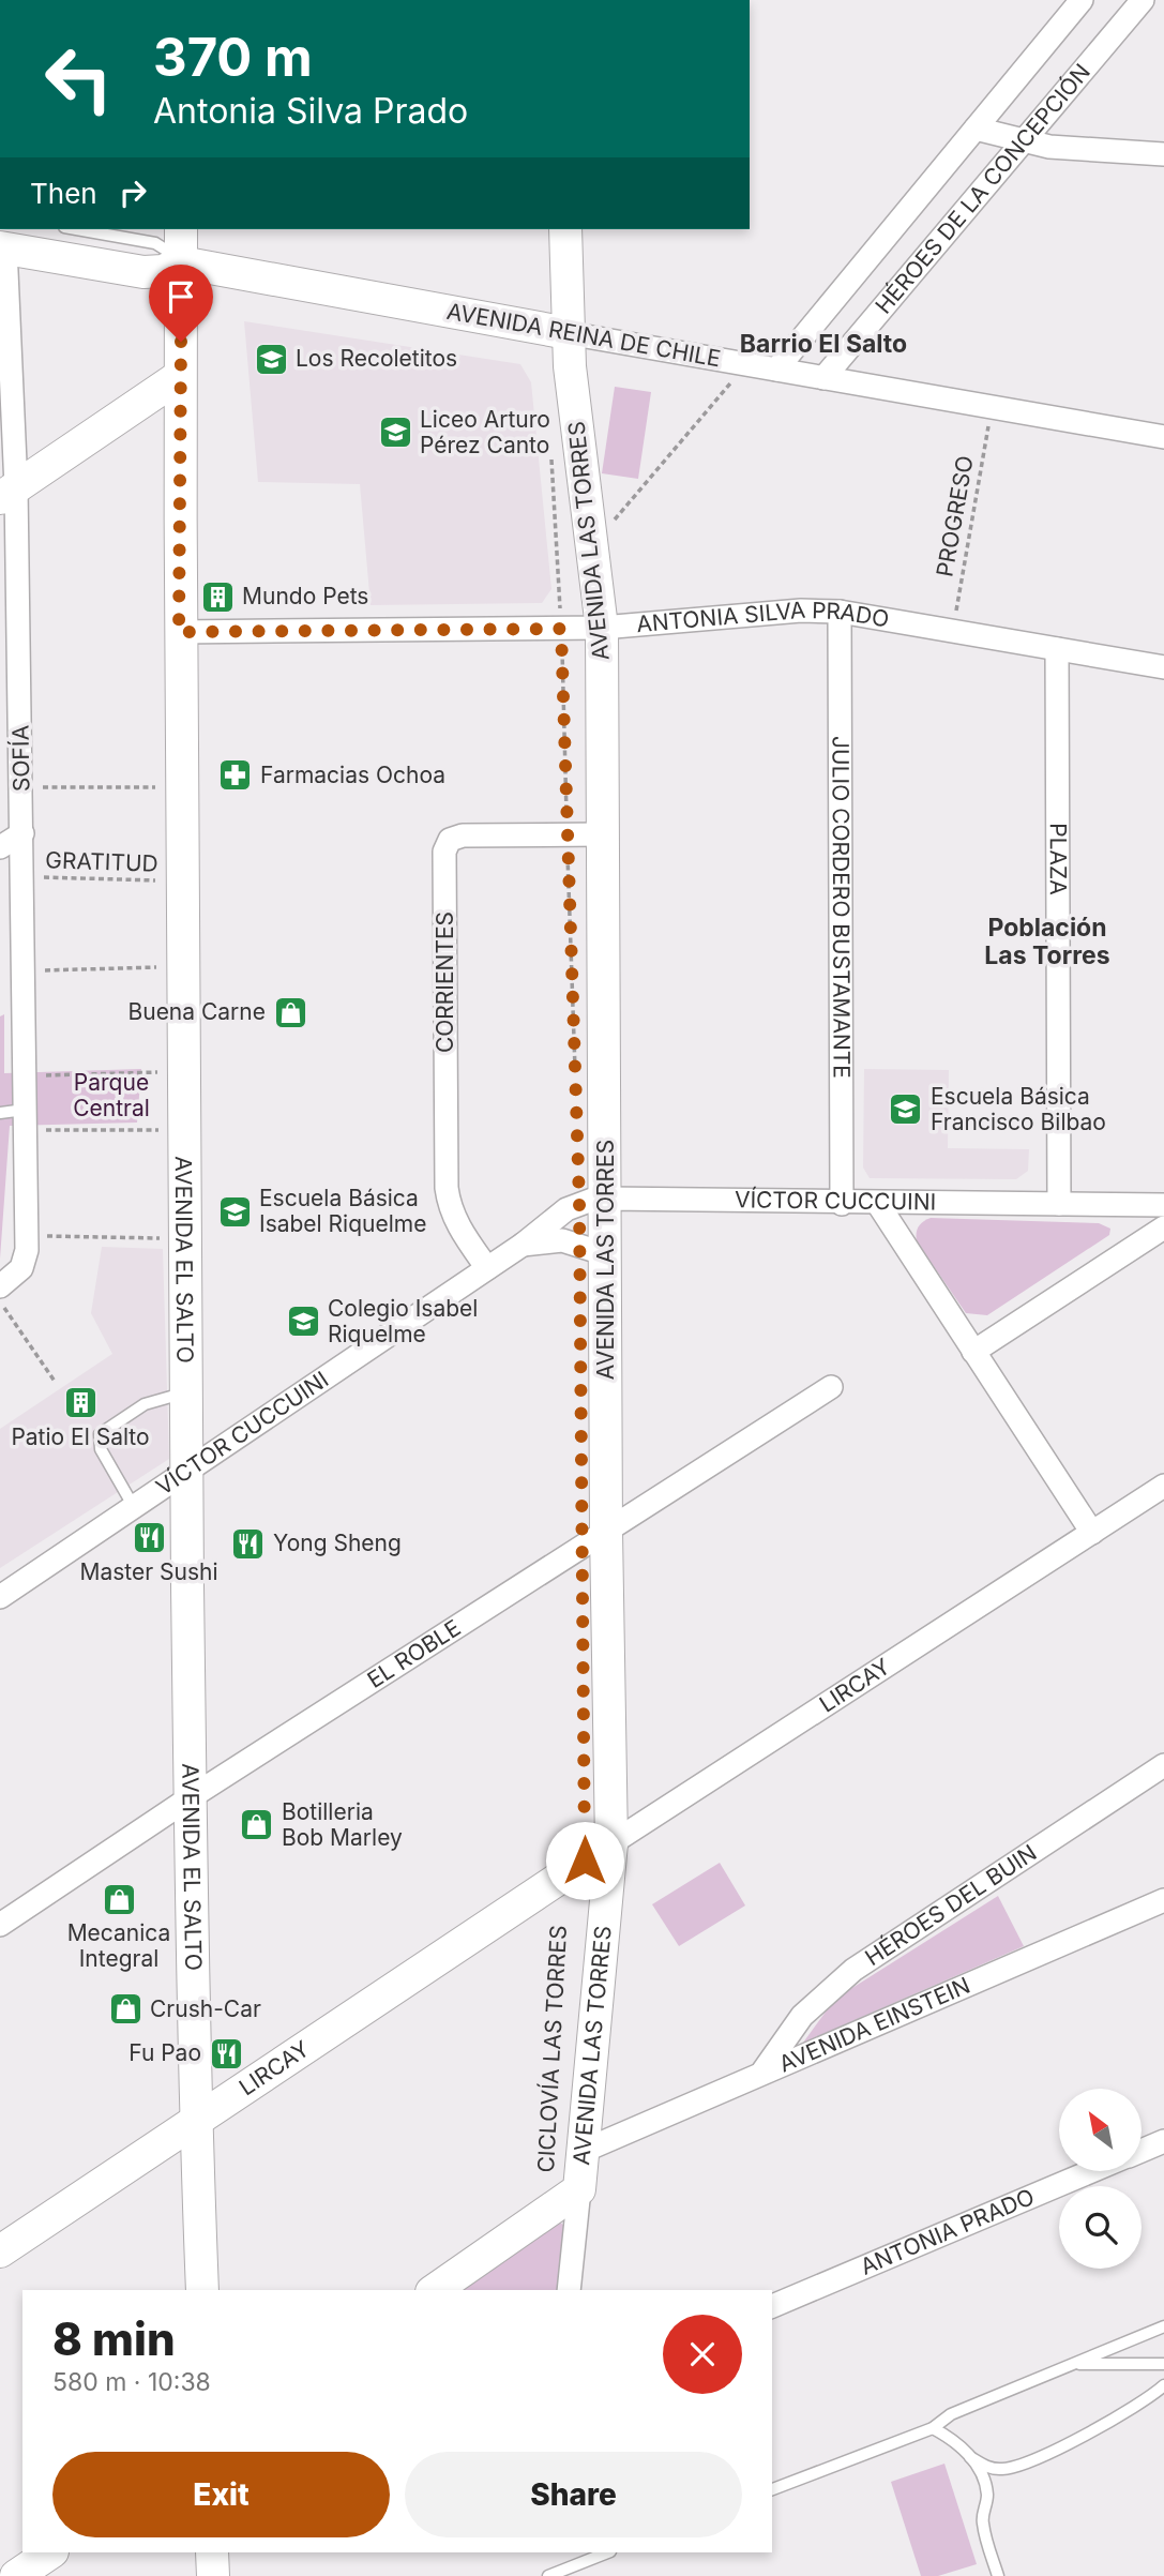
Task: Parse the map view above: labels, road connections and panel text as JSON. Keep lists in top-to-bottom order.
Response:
{
  "streets": {
    "street": [
      "HÉROES DE LA CONCEPCIÓN",
      "AVENIDA REINA DE CHILE",
      "AVENIDA LAS TORRES",
      "ANTONIA SILVA PRADO",
      "SOFÍA",
      "PLAZA",
      "JULIO CORDERO BUSTAMANTE",
      "CORRIENTES",
      "VÍCTOR CUCCUINI",
      "AVENIDA EL SALTO",
      "EL ROBLE",
      "LIRCAY",
      "HÉROES DEL BUIN",
      "AVENIDA EINSTEIN",
      "ANTONIA PRADO"
    ],
    "path": ["PROGRESO", "GRATITUD"]
  },
  "crossings": [
    ["HÉROES DE LA CONCEPCIÓN", "AVENIDA REINA DE CHILE"],
    ["AVENIDA REINA DE CHILE", "PROGRESO"],
    ["AVENIDA REINA DE CHILE", "AVENIDA LAS TORRES"],
    ["AVENIDA REINA DE CHILE", "AVENIDA EL SALTO"],
    ["PROGRESO", "ANTONIA SILVA PRADO"],
    ["AVENIDA LAS TORRES", "ANTONIA SILVA PRADO"],
    ["AVENIDA LAS TORRES", "CORRIENTES"],
    ["AVENIDA LAS TORRES", "VÍCTOR CUCCUINI"],
    ["AVENIDA LAS TORRES", "EL ROBLE"],
    ["AVENIDA LAS TORRES", "LIRCAY"],
    ["AVENIDA LAS TORRES", "AVENIDA EINSTEIN"],
    ["ANTONIA SILVA PRADO", "PLAZA"],
    ["ANTONIA SILVA PRADO", "JULIO CORDERO BUSTAMANTE"],
    ["ANTONIA SILVA PRADO", "AVENIDA EL SALTO"],
    ["SOFÍA", "GRATITUD"],
    ["PLAZA", "VÍCTOR CUCCUINI"],
    ["GRATITUD", "AVENIDA EL SALTO"],
    ["JULIO CORDERO BUSTAMANTE", "VÍCTOR CUCCUINI"],
    ["CORRIENTES", "VÍCTOR CUCCUINI"],
    ["VÍCTOR CUCCUINI", "AVENIDA EL SALTO"],
    ["AVENIDA EL SALTO", "EL ROBLE"],
    ["AVENIDA EL SALTO", "LIRCAY"],
    ["HÉROES DEL BUIN", "AVENIDA EINSTEIN"]
  ],
  "districts": ["Barrio El Salto", "Población Las Torres"],
  "parks": ["Parque Central"],
  "places": {
    "school or university": [
      "Los Recoletitos",
      "Liceo Arturo Pérez Canto",
      "Escuela Básica Francisco Bilbao",
      "Escuela Básica Isabel Riquelme",
      "Colegio Isabel Riquelme"
    ],
    "building": ["Mundo Pets", "Patio El Salto"],
    "pharmacy": ["Farmacias Ochoa"],
    "shop": [
      "Buena Carne",
      "Botilleria Bob Marley",
      "Mecanica Integral",
      "Crush-Car"
    ],
    "restaurant": ["Master Sushi", "Yong Sheng", "Fu Pao"]
  },
  "north": "top left",
  "page": {
    "turn": ["370 m", "Antonia Silva Prado"],
    "then": "Then",
    "heading": ["8 min", "580 m · 10:38"],
    "buttons": ["Exit", "Share"]
  }
}
